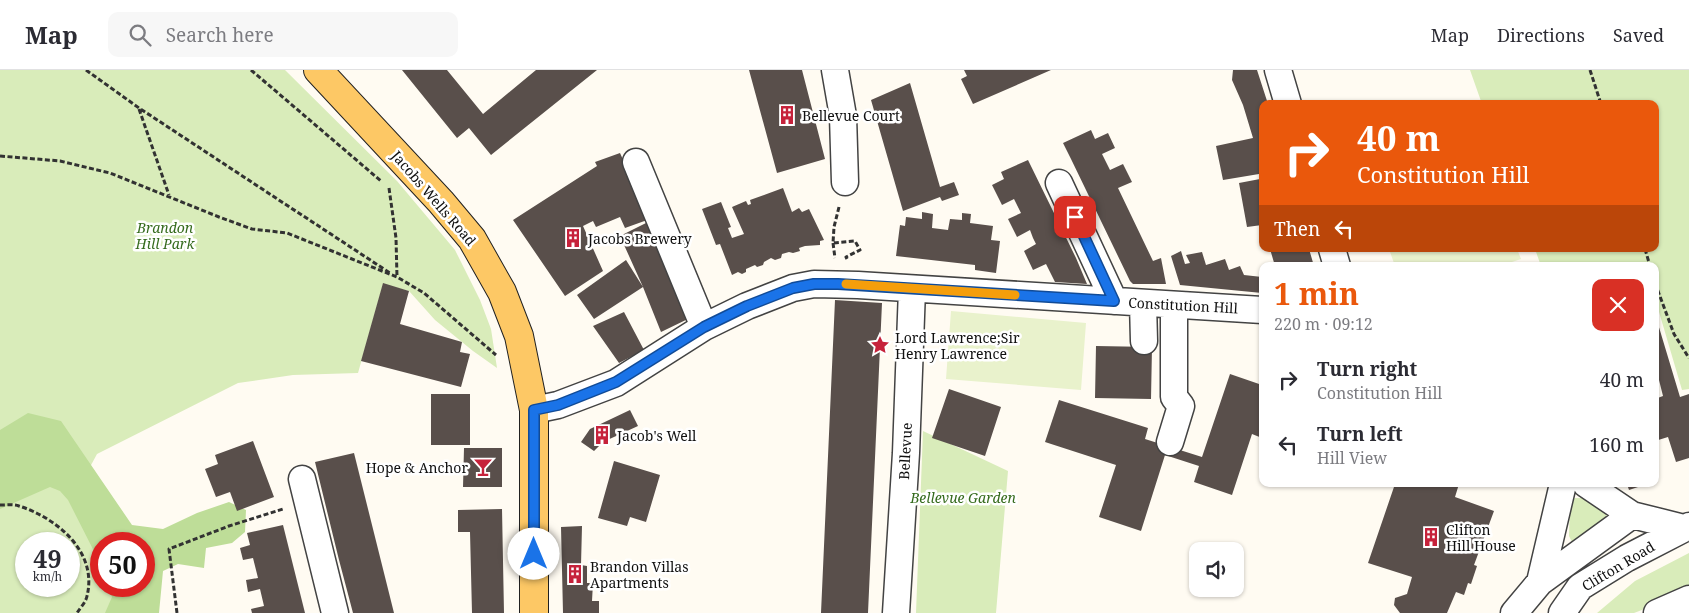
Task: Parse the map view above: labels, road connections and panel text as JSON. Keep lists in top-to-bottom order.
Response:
{
  "streets": {
    "main road": ["Jacobs Wells Road"],
    "street": ["Constitution Hill", "Bellevue", "Clifton Road"]
  },
  "crossings": [
    ["Jacobs Wells Road", "Constitution Hill"],
    ["Constitution Hill", "Bellevue"]
  ],
  "parks": ["Brandon Hill Park", "Bellevue Garden"],
  "places": {
    "building": [
      "Bellevue Court",
      "Jacobs Brewery",
      "Jacob's Well",
      "Clifton Hill House",
      "Brandon Villas Apartments"
    ],
    "place": ["Lord Lawrence;Sir Henry Lawrence"],
    "bar": ["Hope & Anchor"]
  },
  "page": {
    "header": "Map",
    "search": "Search here",
    "nav": ["Map", "Directions", "Saved"],
    "turn": ["40 m", "Constitution Hill"],
    "then": "Then",
    "heading": ["1 min", "220 m · 09:12"],
    "list": [
      {
        "name": "Turn right",
        "note": "Constitution Hill",
        "value": "40 m"
      },
      {
        "name": "Turn left",
        "note": "Hill View",
        "value": "160 m"
      }
    ],
    "speed": "49 km/h",
    "limit": "50"
  }
}
